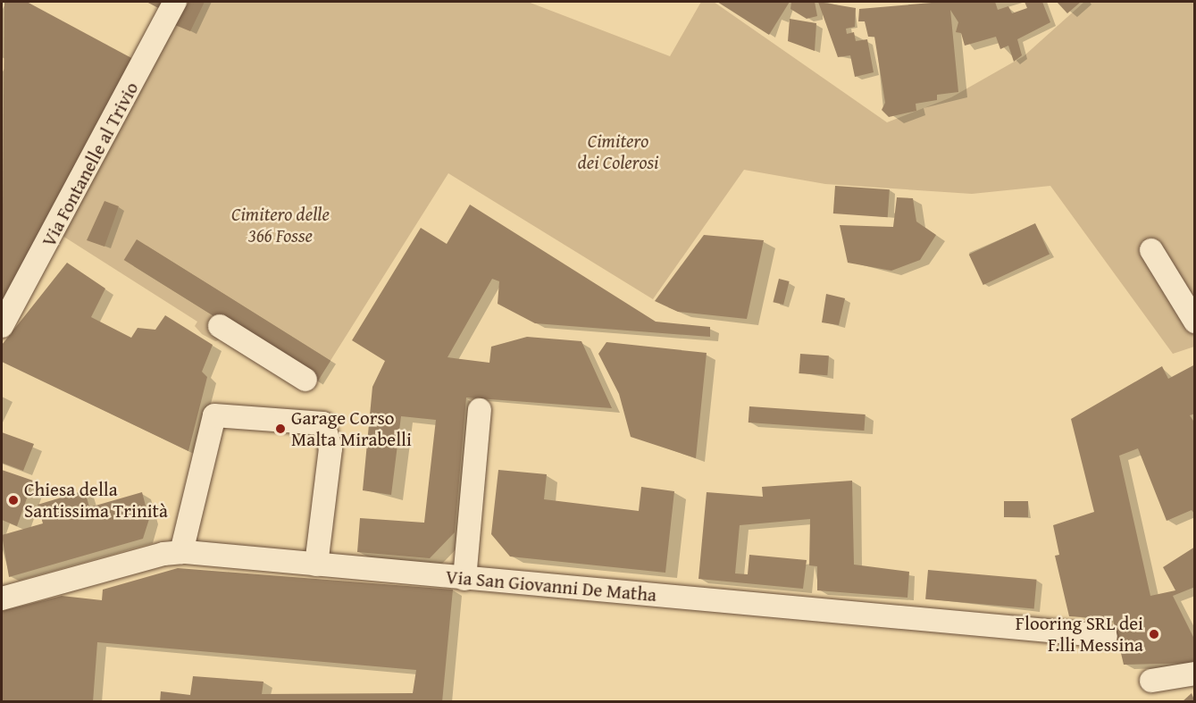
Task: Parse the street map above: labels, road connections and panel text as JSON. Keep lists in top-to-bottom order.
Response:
{
  "streets": {
    "street": ["Via Fontanelle al Trivio", "Via San Giovanni De Matha"]
  },
  "parks": ["Cimitero dei Colerosi", "Cimitero delle 366 Fosse"],
  "places": ["Garage Corso Malta Mirabelli", "Chiesa della Santissima Trinità", "Flooring SRL dei F.lli Messina"]
}
